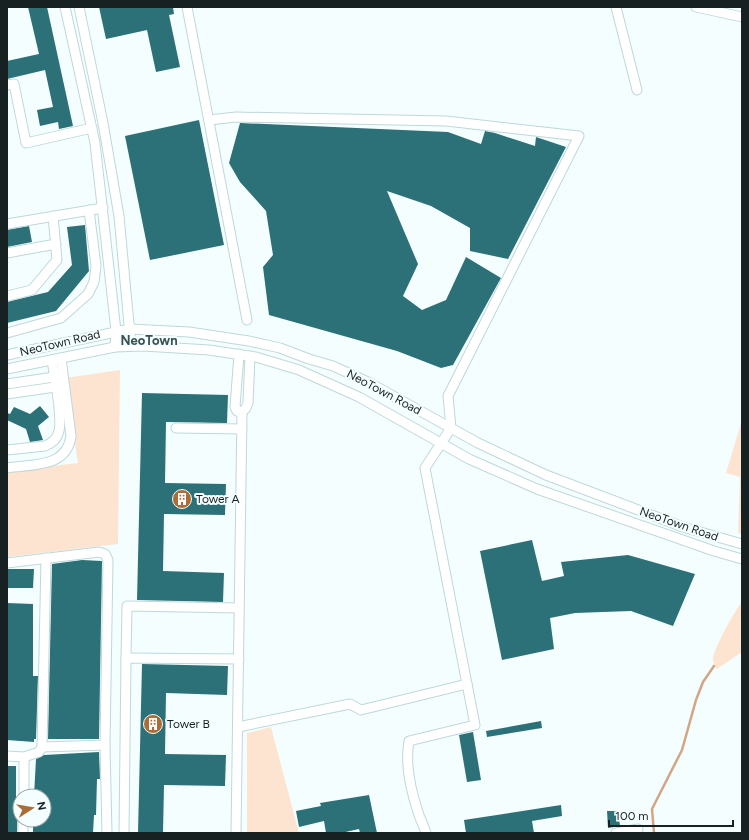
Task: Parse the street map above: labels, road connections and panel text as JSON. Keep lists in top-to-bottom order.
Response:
{
  "streets": {
    "street": ["NeoTown Road"]
  },
  "districts": ["NeoTown"],
  "places": {
    "building": ["Tower A", "Tower B"]
  },
  "scale_bar": "100 m",
  "north": "right"
}
